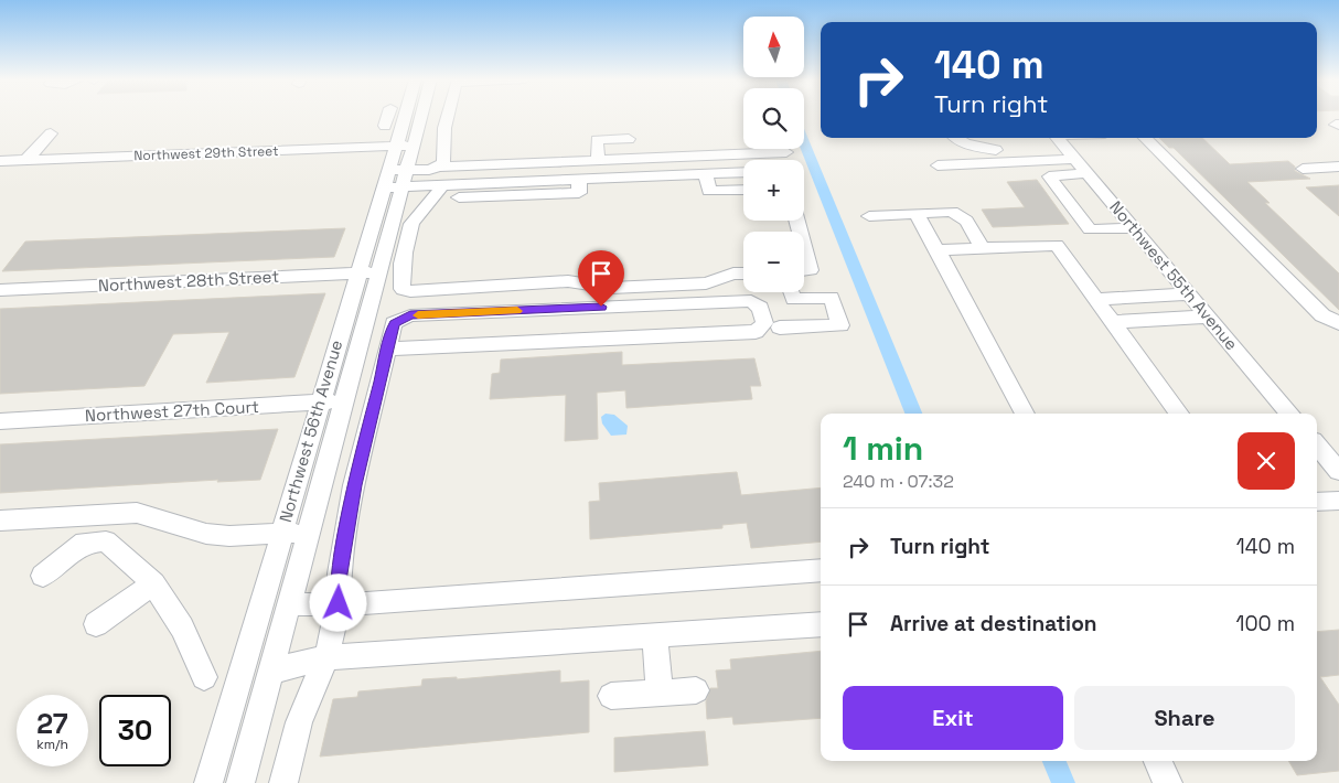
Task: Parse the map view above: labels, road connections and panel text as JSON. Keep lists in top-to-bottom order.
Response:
{
  "streets": {
    "street": [
      "Northwest 29th Street",
      "Northwest 55th Avenue",
      "Northwest 28th Street",
      "Northwest 27th Court",
      "Northwest 56th Avenue"
    ]
  },
  "crossings": [
    ["Northwest 29th Street", "Northwest 56th Avenue"],
    ["Northwest 28th Street", "Northwest 56th Avenue"],
    ["Northwest 27th Court", "Northwest 56th Avenue"]
  ],
  "north": "top",
  "page": {
    "map_buttons": ["+", "−"],
    "turn": ["140 m", "Turn right"],
    "heading": ["1 min", "240 m · 07:32"],
    "list": [
      {
        "name": "Turn right",
        "value": "140 m"
      },
      {
        "name": "Arrive at destination",
        "value": "100 m"
      }
    ],
    "buttons": ["Exit", "Share"],
    "speed": "27 km/h",
    "limit": "30"
  }
}
